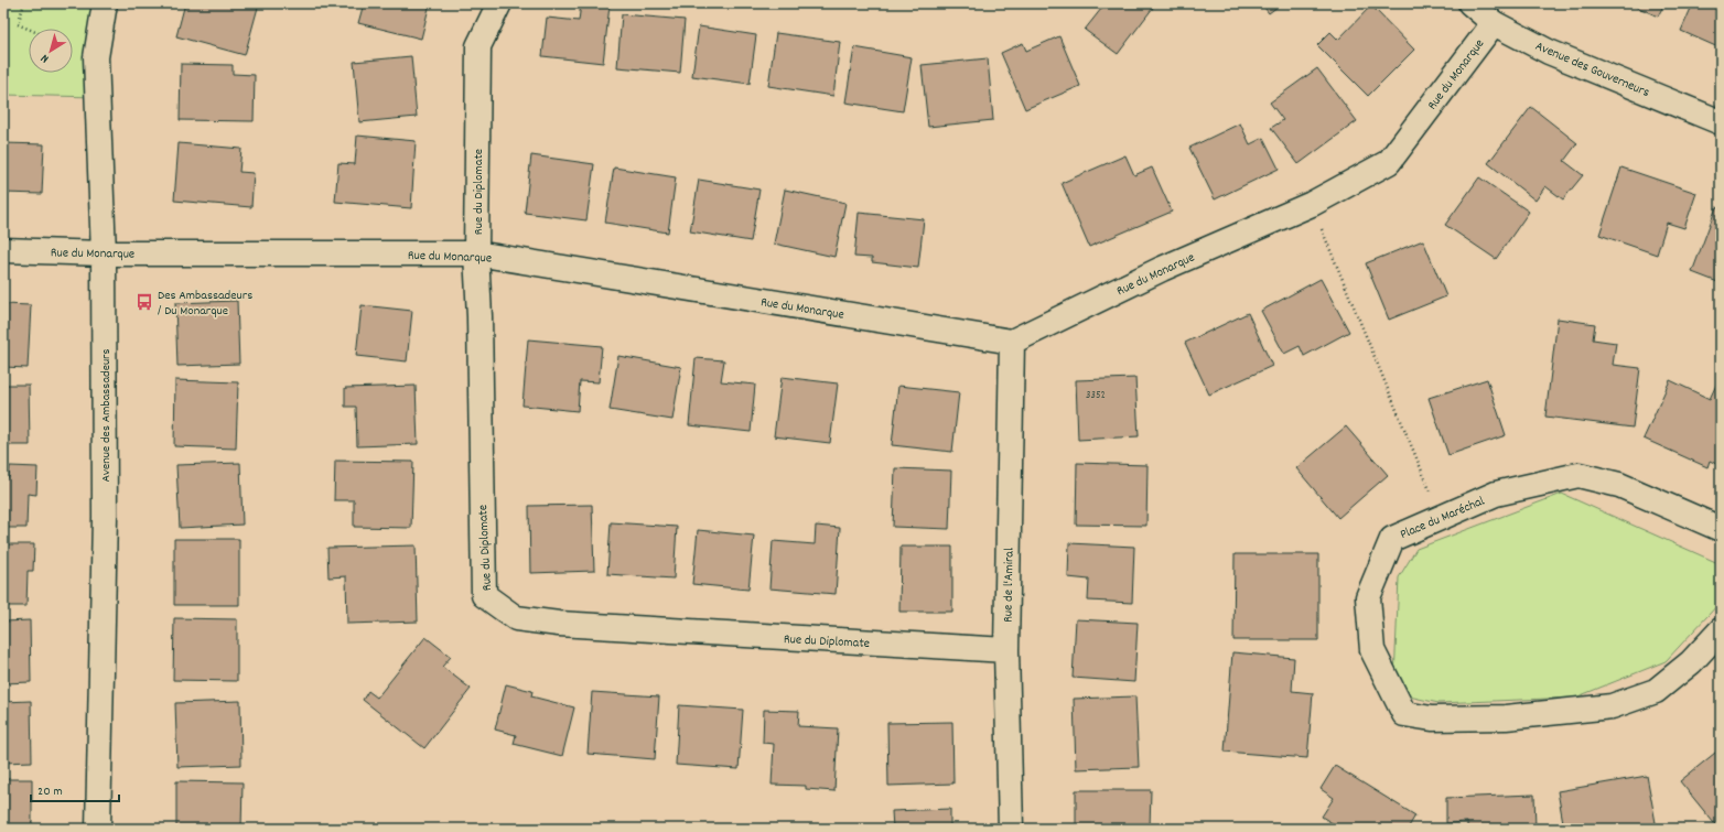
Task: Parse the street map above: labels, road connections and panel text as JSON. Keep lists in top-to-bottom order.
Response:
{
  "streets": {
    "street": [
      "Avenue des Gouverneurs",
      "Rue du Monarque",
      "Rue du Diplomate",
      "Avenue des Ambassadeurs",
      "Place du Maréchal",
      "Rue de l'Amiral"
    ]
  },
  "crossings": [
    ["Avenue des Gouverneurs", "Rue du Monarque"],
    ["Rue du Monarque", "Rue du Diplomate"],
    ["Rue du Monarque", "Avenue des Ambassadeurs"],
    ["Rue du Monarque", "Rue de l'Amiral"],
    ["Rue du Diplomate", "Rue de l'Amiral"]
  ],
  "places": {
    "bus stop": ["Des Ambassadeurs / Du Monarque"]
  },
  "house_numbers": ["3352"],
  "scale_bar": "20 m",
  "north": "bottom left"
}
